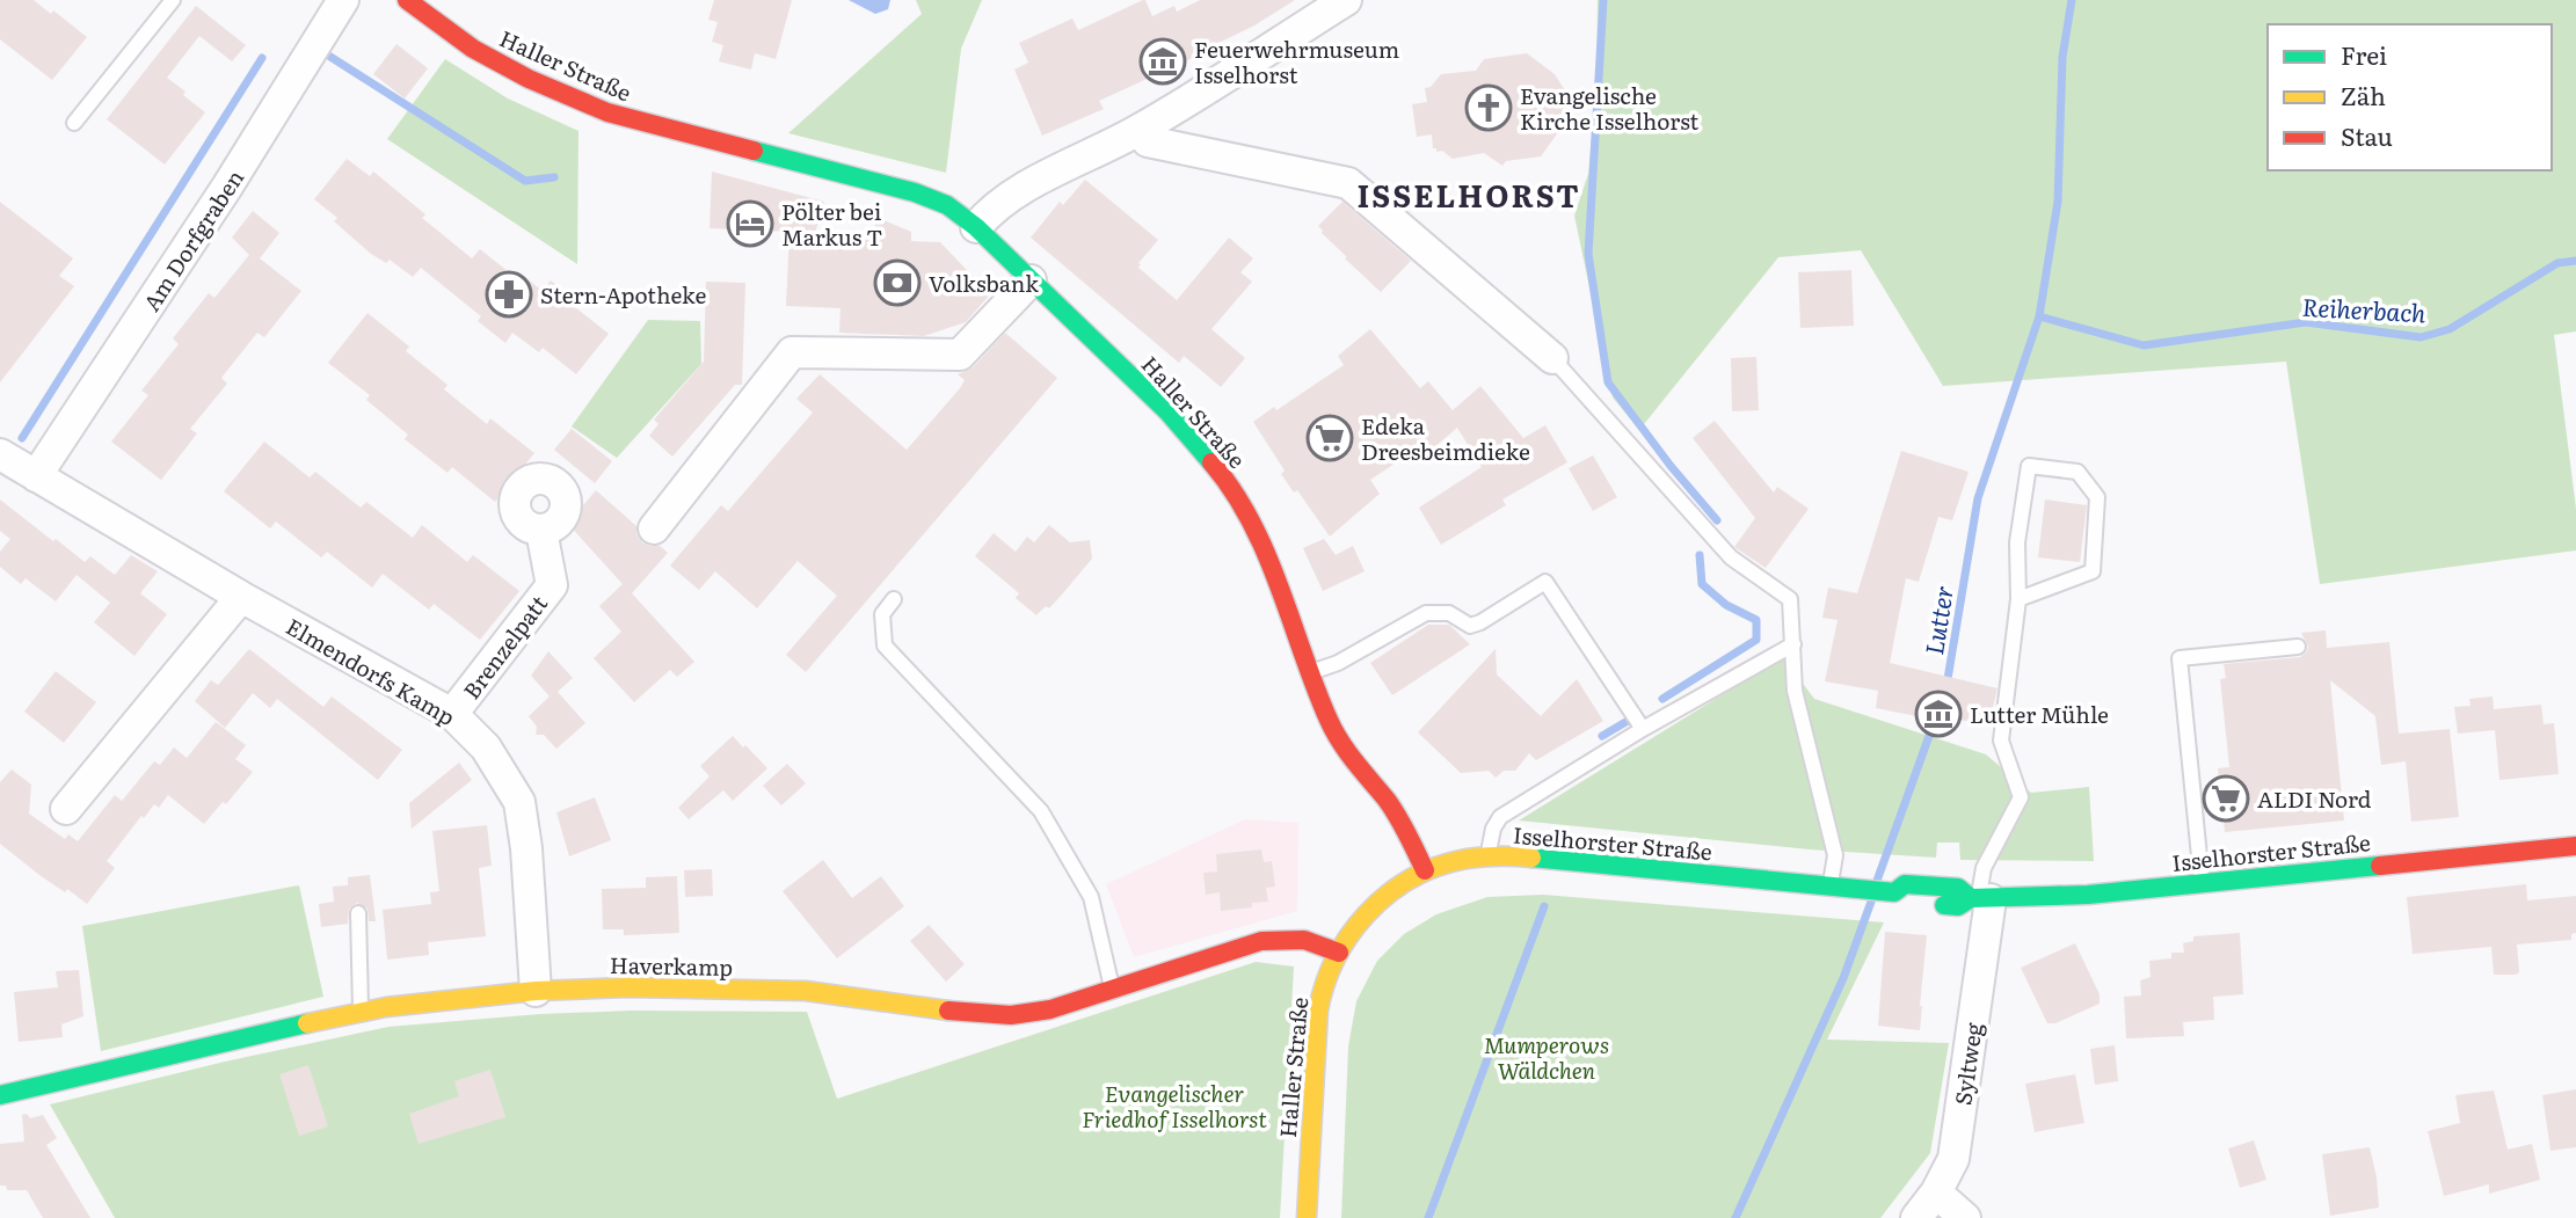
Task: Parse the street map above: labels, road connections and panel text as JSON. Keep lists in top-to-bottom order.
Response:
{
  "streets": {
    "street": [
      "Haller Straße",
      "Am Dorfgraben",
      "Brenzelpatt",
      "Elmendorfs Kamp",
      "Isselhorster Straße",
      "Haverkamp",
      "Syltweg"
    ]
  },
  "crossings": [
    ["Haller Straße", "Isselhorster Straße"],
    ["Haller Straße", "Haverkamp"],
    ["Am Dorfgraben", "Elmendorfs Kamp"],
    ["Brenzelpatt", "Elmendorfs Kamp"],
    ["Elmendorfs Kamp", "Haverkamp"],
    ["Isselhorster Straße", "Syltweg"]
  ],
  "districts": ["ISSELHORST"],
  "water": ["Reiherbach", "Lutter"],
  "parks": ["Mumperows Wäldchen", "Evangelischer Friedhof Isselhorst"],
  "places": {
    "museum": ["Feuerwehrmuseum Isselhorst", "Lutter Mühle"],
    "church": ["Evangelische Kirche Isselhorst"],
    "hotel": ["Pölter bei Markus T"],
    "bank": ["Volksbank"],
    "pharmacy": ["Stern-Apotheke"],
    "supermarket": ["Edeka Dreesbeimdieke", "ALDI Nord"]
  },
  "legend": ["Frei", "Zäh", "Stau"]
}
